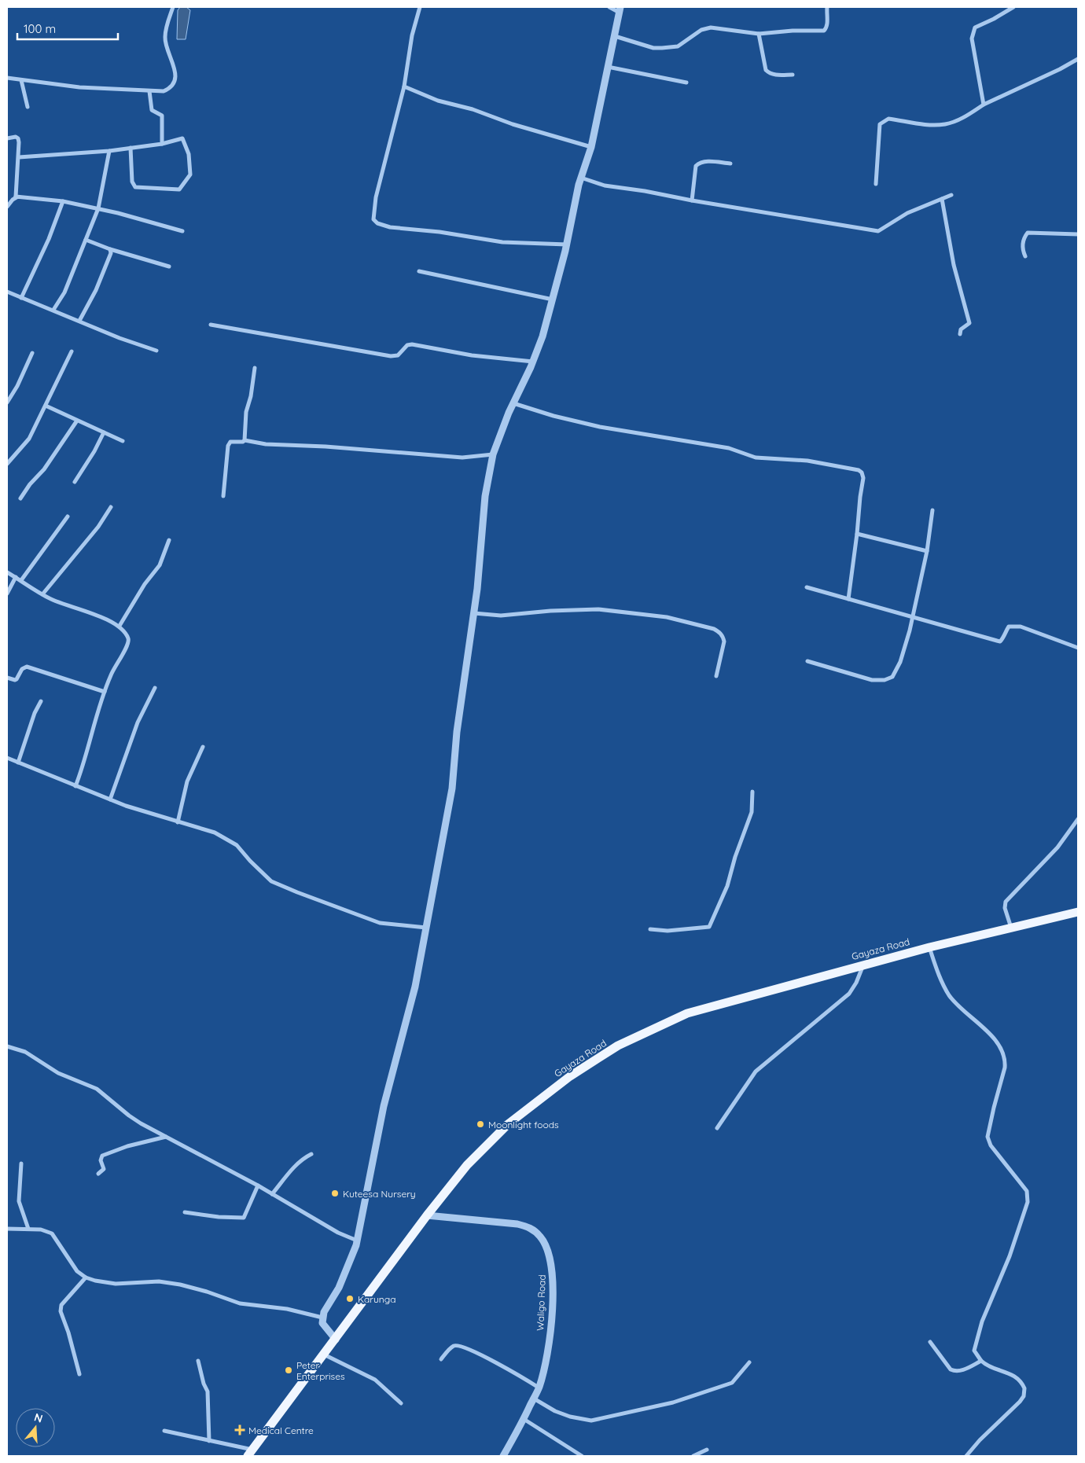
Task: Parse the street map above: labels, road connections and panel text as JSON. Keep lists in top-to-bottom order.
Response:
{
  "streets": {
    "main road": ["Gayaza Road"],
    "street": ["Waligo Road"]
  },
  "crossings": [
    ["Gayaza Road", "Waligo Road"]
  ],
  "places": {
    "other": [
      "Moonlight foods",
      "Kuteesa Nursery",
      "Karunga",
      "Peter Enterprises"
    ],
    "health": ["Medical Centre"]
  },
  "scale_bar": "100 m",
  "north": "top"
}
